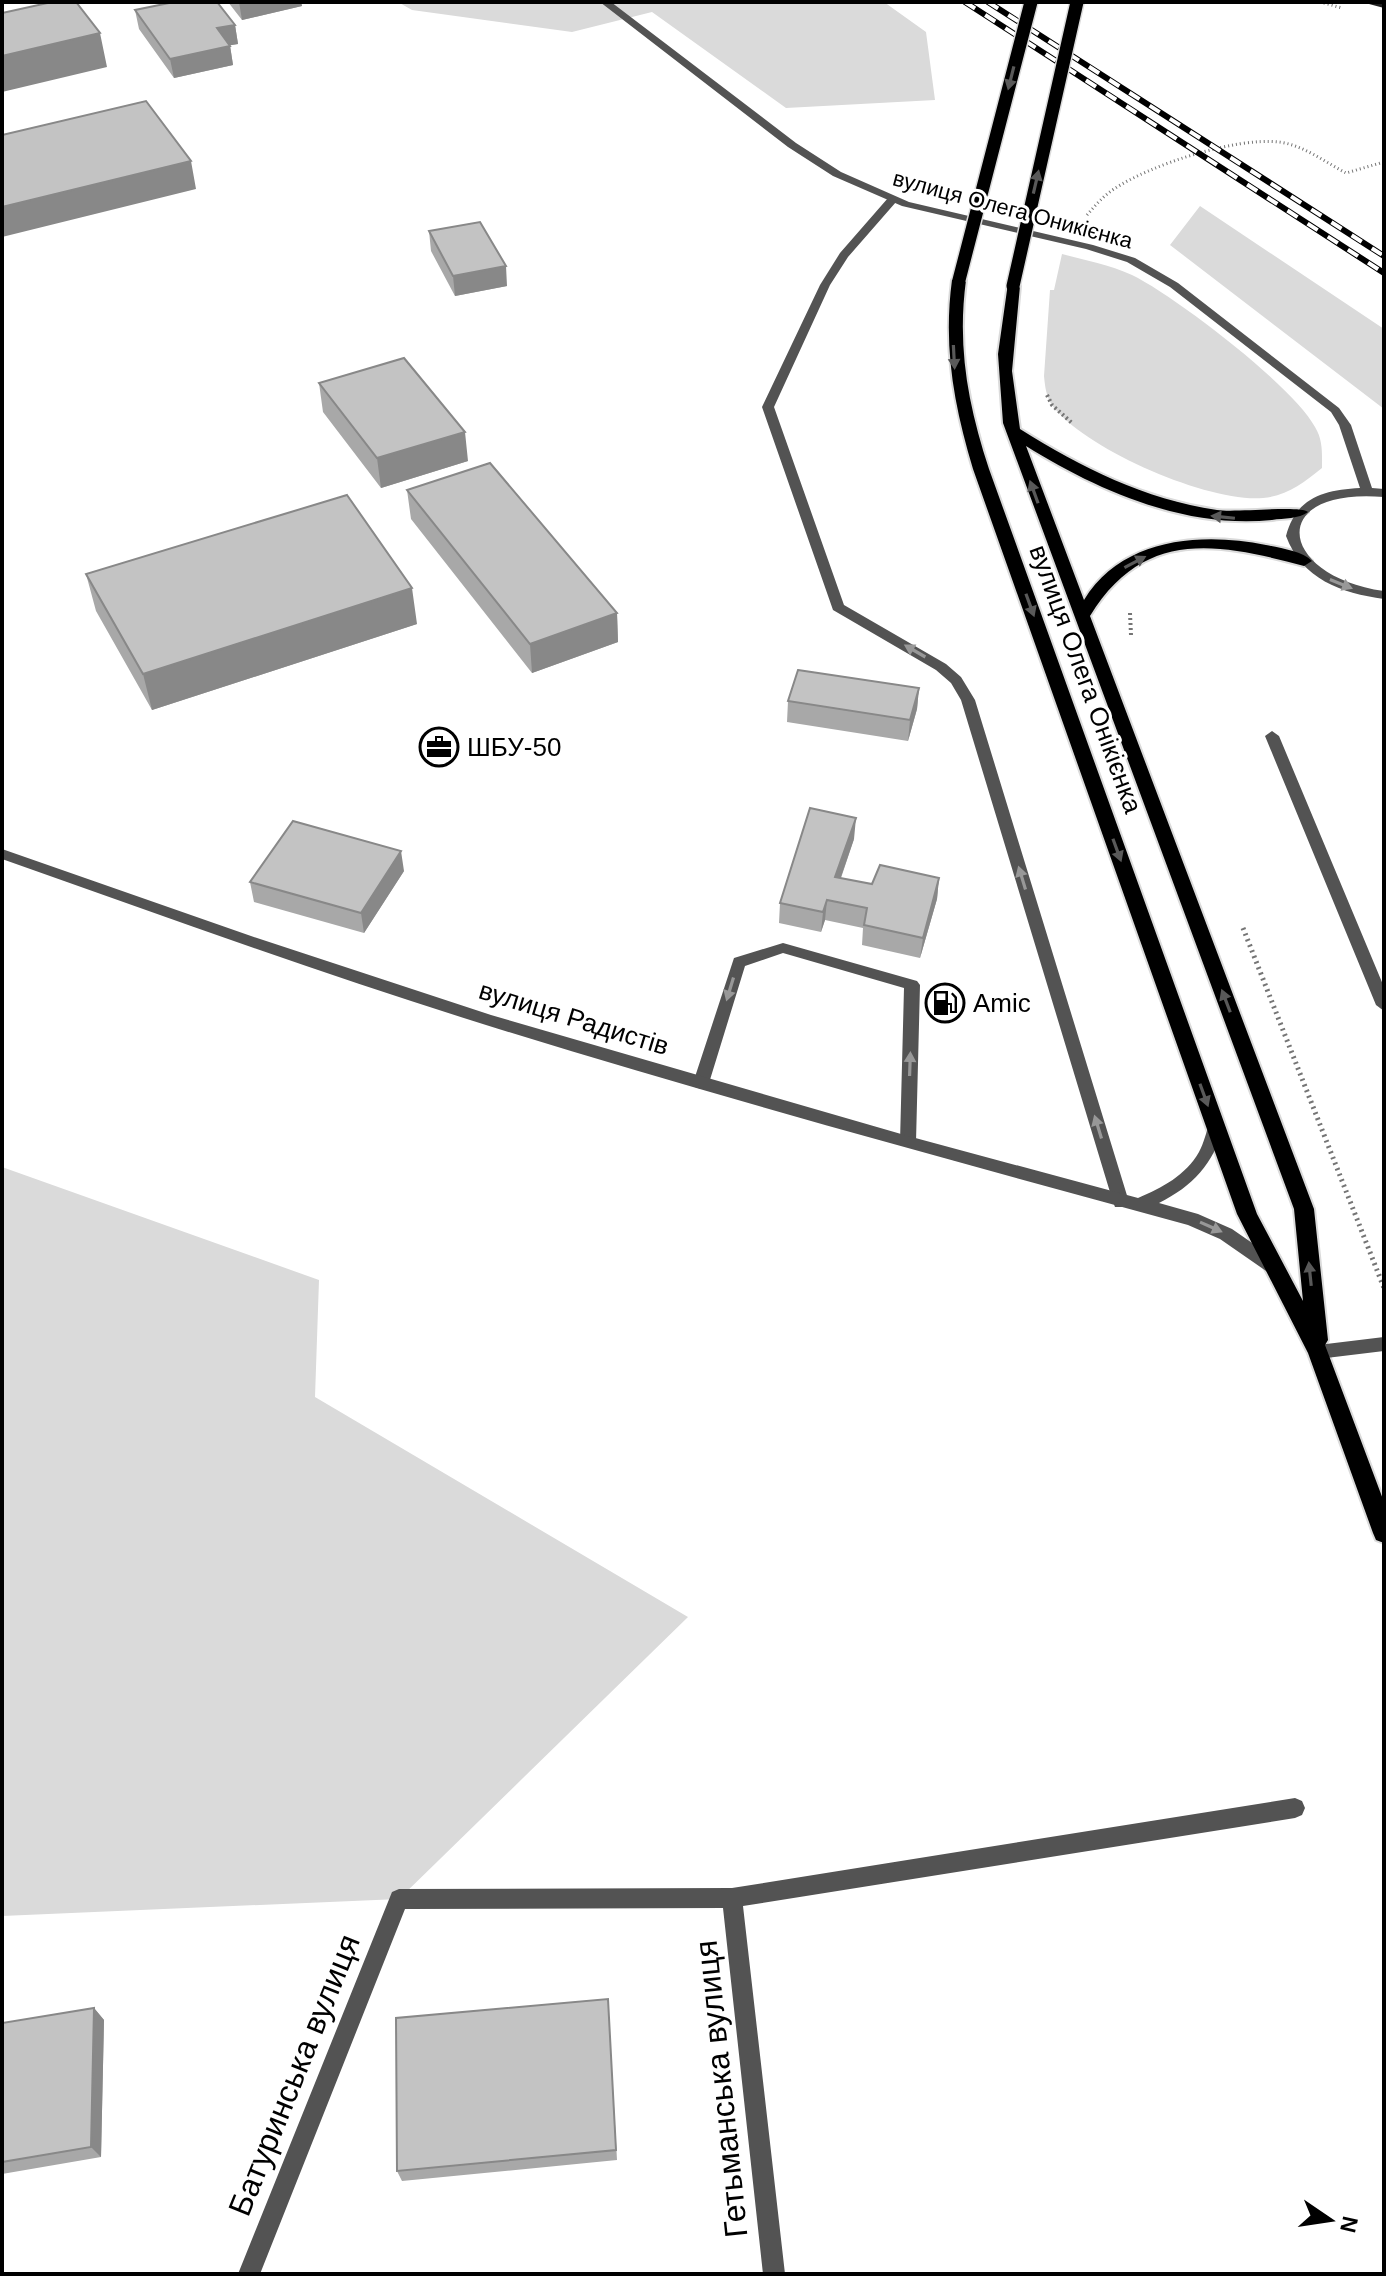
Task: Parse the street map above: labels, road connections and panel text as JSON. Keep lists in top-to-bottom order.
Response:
{
  "streets": {
    "main road": ["вулиця Олега Онікієнка"],
    "street": [
      "вулиця Олега Оникієнка",
      "вулиця Радистів",
      "Батуринська вулиця",
      "Гетьманська вулиця"
    ]
  },
  "crossings": [
    ["вулиця Олега Онікієнка", "вулиця Радистів"],
    ["Батуринська вулиця", "Гетьманська вулиця"]
  ],
  "places": {
    "office": ["ШБУ-50"],
    "fuel station": ["Amic"]
  },
  "north": "right"
}
